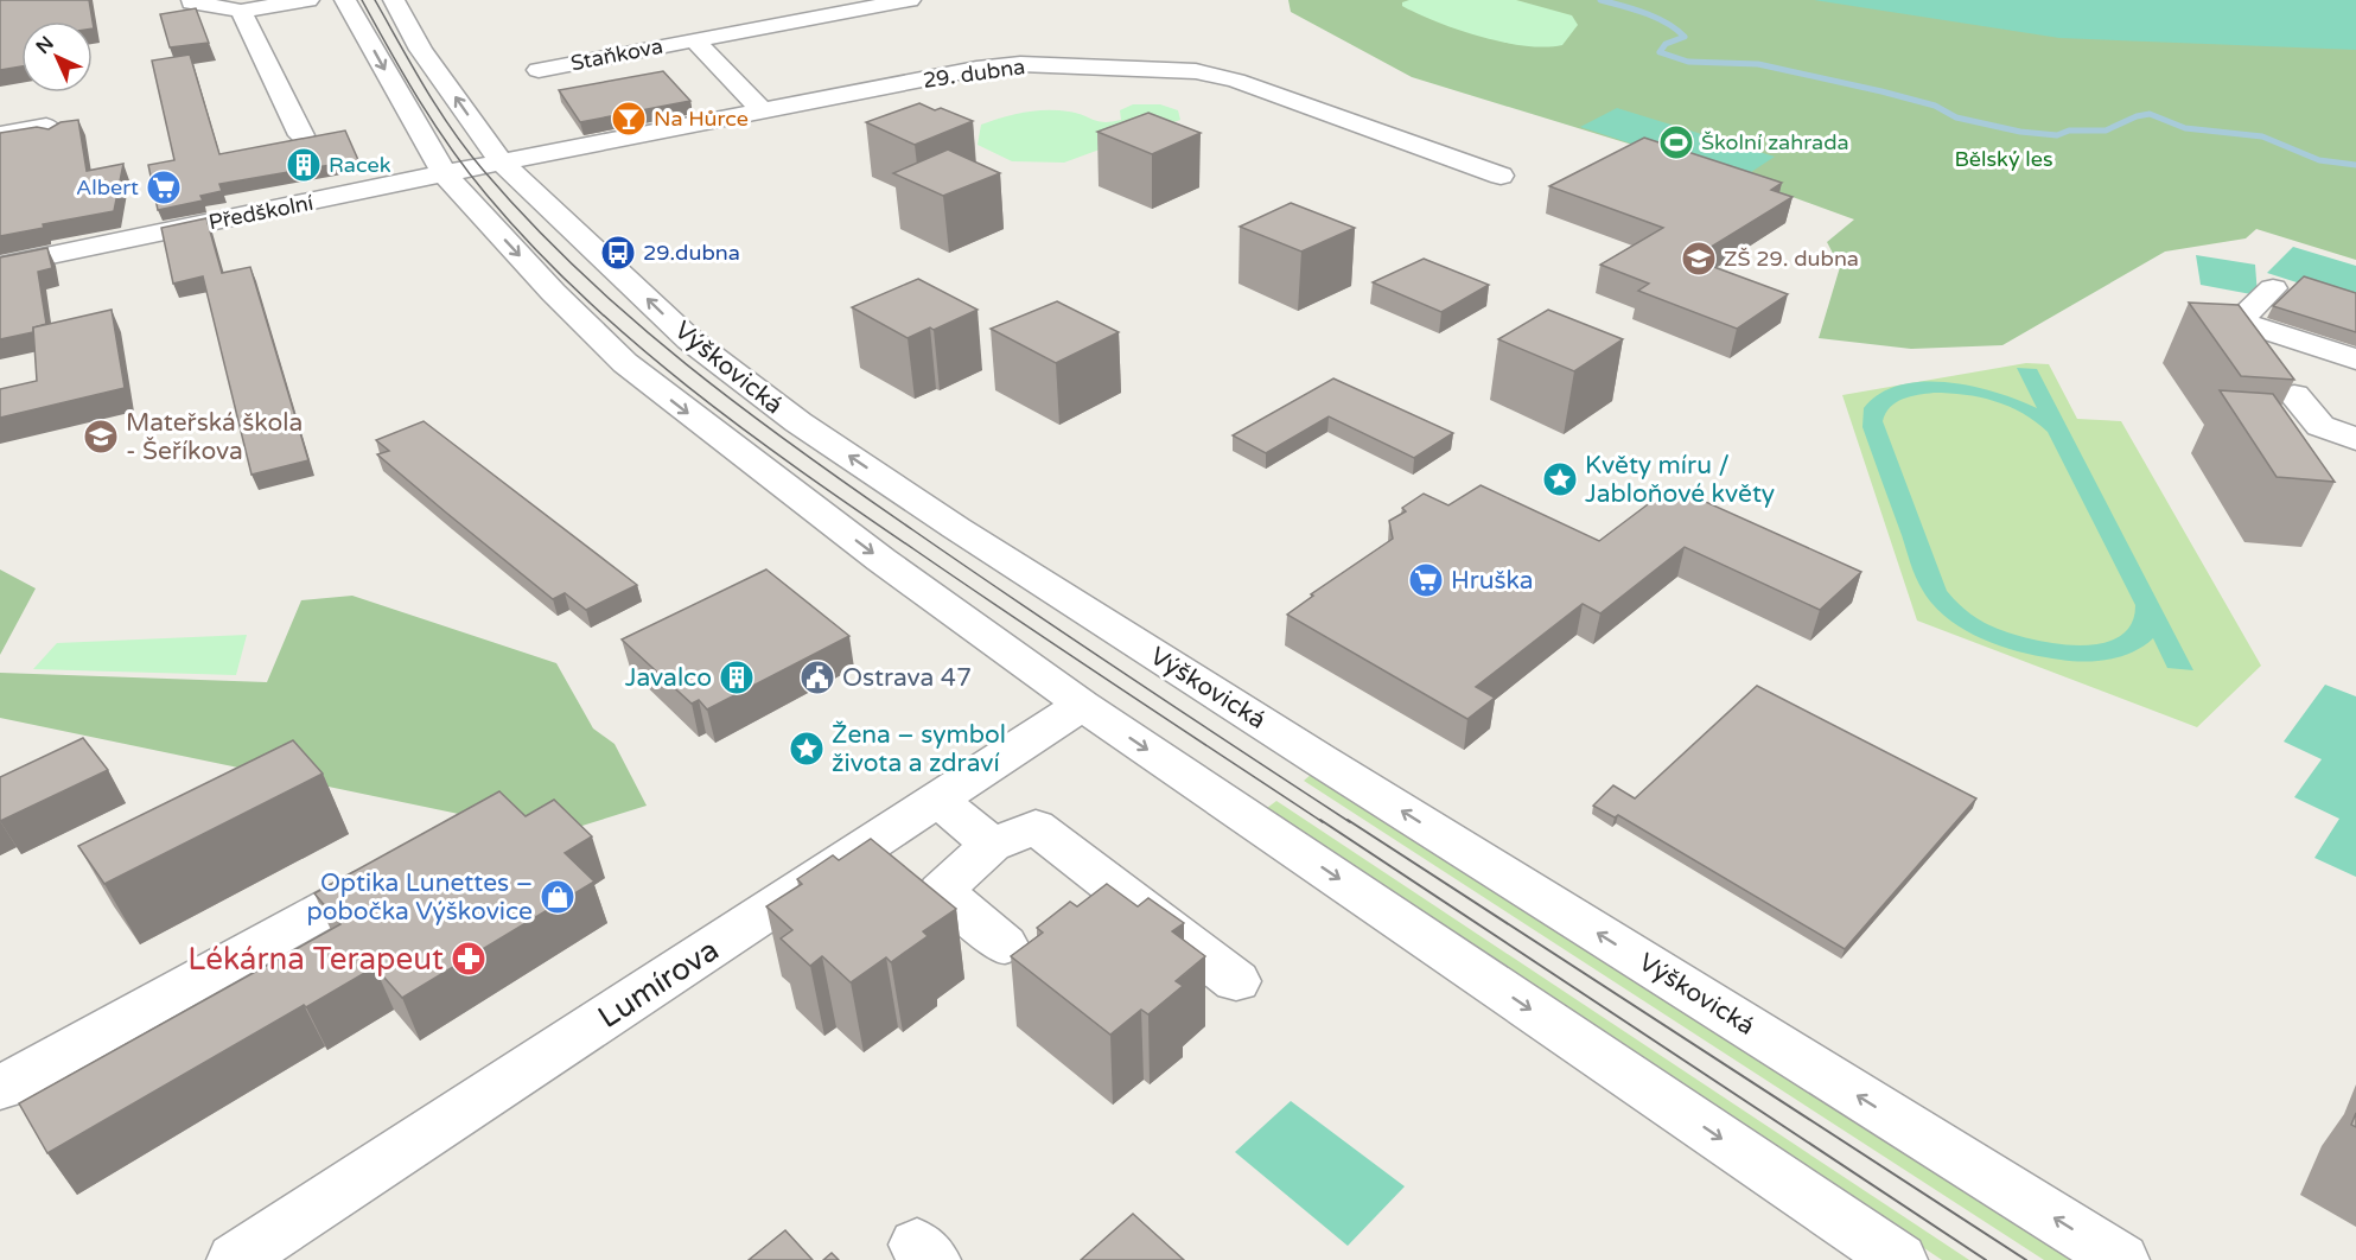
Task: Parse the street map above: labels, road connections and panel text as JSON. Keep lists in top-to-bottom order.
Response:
{
  "streets": {
    "street": [
      "Staňkova",
      "29. dubna",
      "Předškolní",
      "Výškovická",
      "Lumírova"
    ]
  },
  "crossings": [
    ["Staňkova", "29. dubna"],
    ["29. dubna", "Předškolní"],
    ["29. dubna", "Výškovická"],
    ["Předškolní", "Výškovická"]
  ],
  "parks": ["Bělský les"],
  "places": {
    "bar": ["Na Hůrce"],
    "sports": ["Školní zahrada"],
    "building": ["Racek", "Javalco"],
    "supermarket": ["Albert", "Hruška"],
    "bus stop": ["29.dubna"],
    "school or university": ["ZŠ 29. dubna", "Mateřská škola - Šeříkova"],
    "place": ["Květy míru / Jabloňové květy", "Žena – symbol života a zdraví"],
    "public building": ["Ostrava 47"],
    "shop": ["Optika Lunettes – pobočka Výškovice"],
    "pharmacy": ["Lékárna Terapeut"]
  },
  "north": "top left"
}
